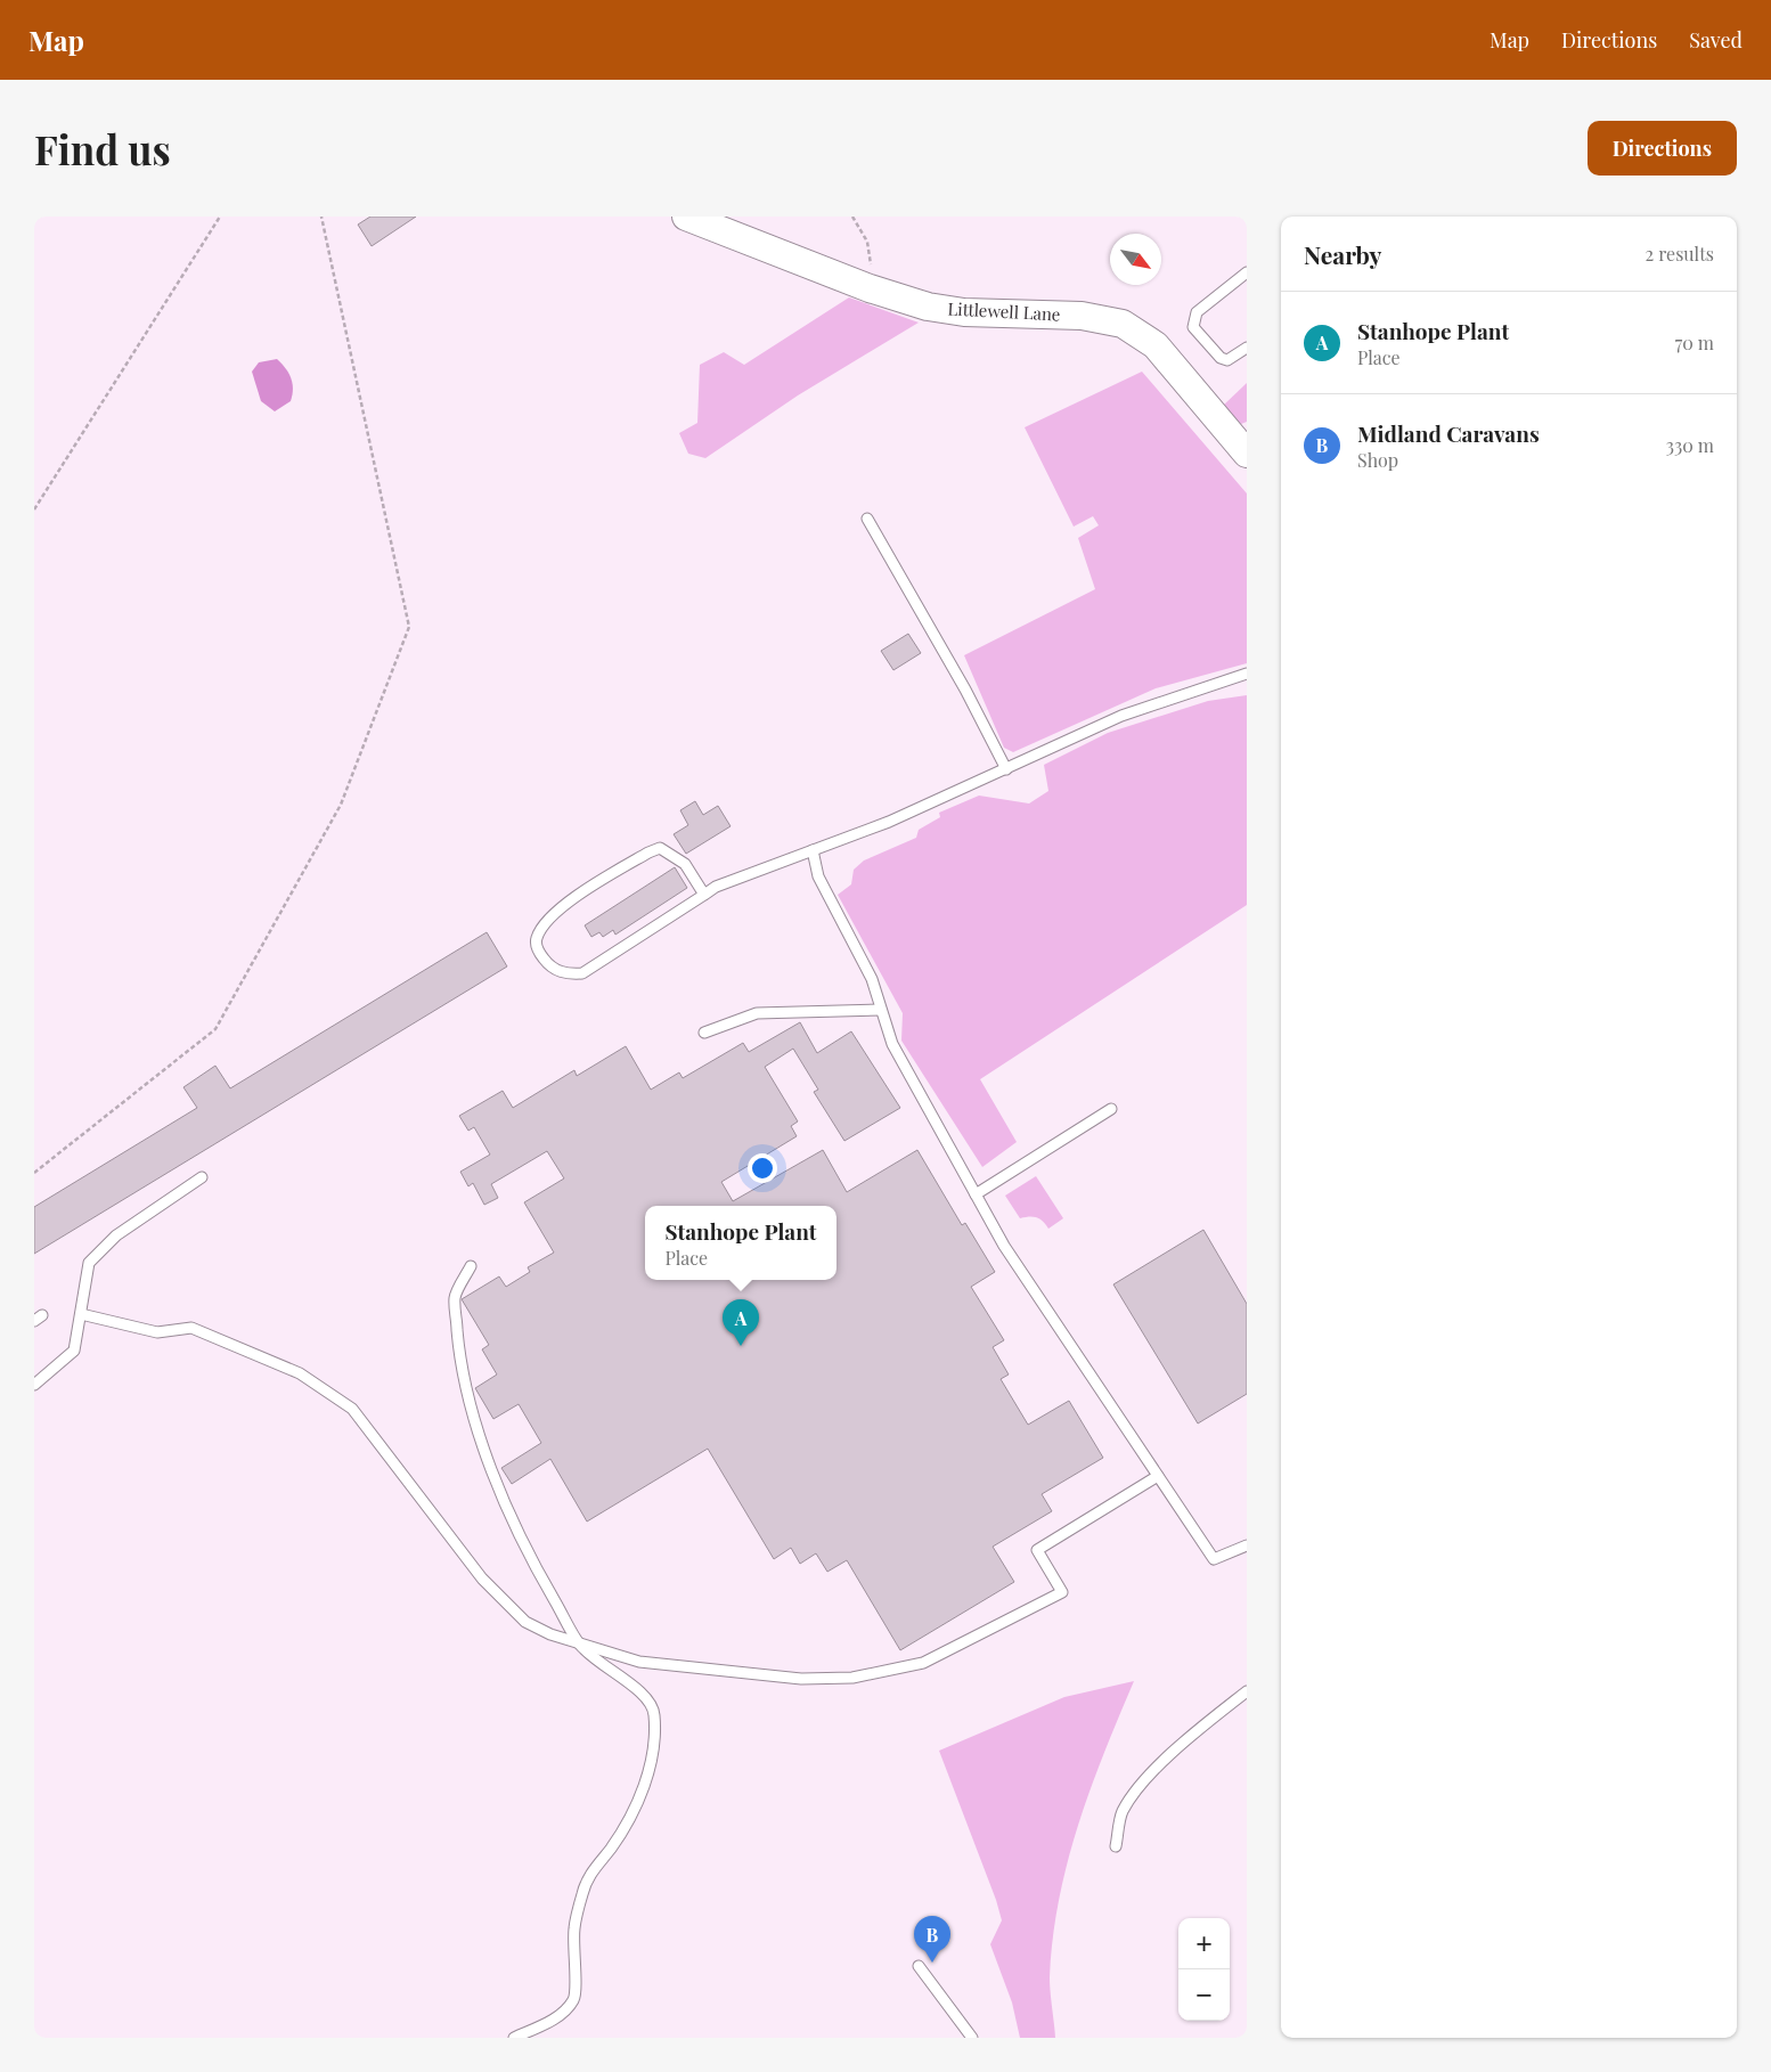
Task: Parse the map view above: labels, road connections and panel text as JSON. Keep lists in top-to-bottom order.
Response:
{
  "streets": {
    "street": ["Littlewell Lane"]
  },
  "north": "bottom right",
  "page": {
    "header": "Map",
    "nav": ["Map", "Directions", "Saved"],
    "buttons": "Directions",
    "title": "Find us",
    "heading": ["Nearby", "2 results"],
    "list": [
      {
        "mark": "A",
        "name": "Stanhope Plant",
        "note": "Place",
        "value": "70 m"
      },
      {
        "mark": "B",
        "name": "Midland Caravans",
        "note": "Shop",
        "value": "330 m"
      }
    ],
    "popup": ["Stanhope Plant", "Place"],
    "pins": ["A", "B"],
    "map_buttons": ["+", "−"]
  }
}
